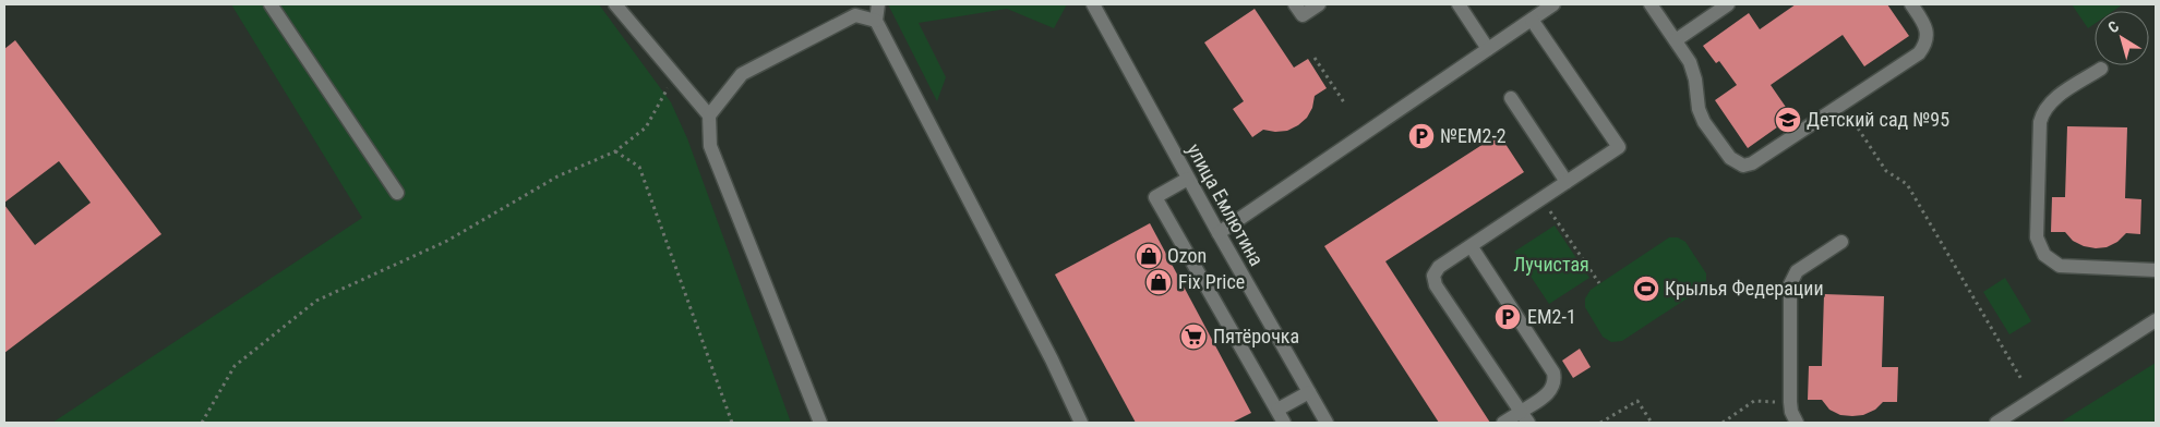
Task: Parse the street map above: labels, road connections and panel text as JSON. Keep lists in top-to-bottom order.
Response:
{
  "streets": {
    "street": ["улица Емлютина"]
  },
  "parks": ["Лучистая"],
  "places": {
    "school or university": ["Детский сад №95"],
    "parking": ["№ЕМ2-2", "ЕМ2-1"],
    "shop": ["Ozon", "Fix Price"],
    "sports": ["Крылья Федерации"],
    "supermarket": ["Пятёрочка"]
  },
  "north": "top left"
}
